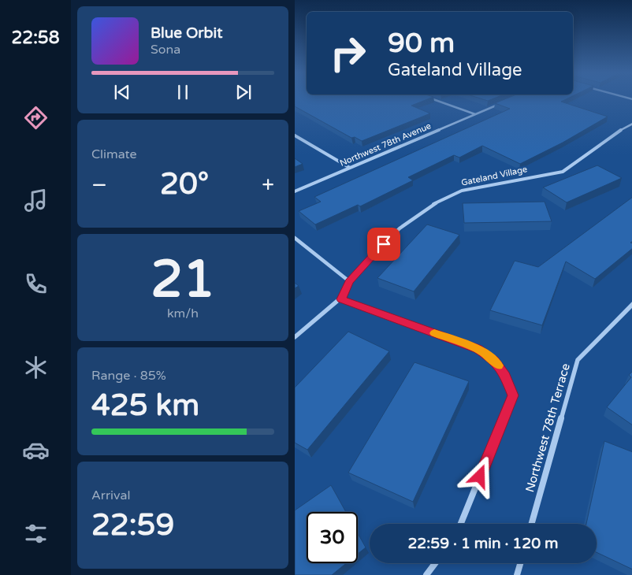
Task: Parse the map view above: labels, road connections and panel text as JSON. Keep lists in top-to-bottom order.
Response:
{
  "streets": {
    "street": ["Northwest 78th Avenue", "Gateland Village", "Northwest 78th Terrace"]
  },
  "page": {
    "tabs": "22:58",
    "turn": ["90 m", "Gateland Village"],
    "song": ["Blue Orbit", "Sona"],
    "tile": [
      "Climate",
      ["21", "km/h"],
      ["Range · 85%", "425 km"],
      ["Arrival", "22:59"]
    ],
    "heat": ["−", "20°", "+"],
    "limit": "30",
    "trip": "22:59 · 1 min · 120 m"
  }
}
